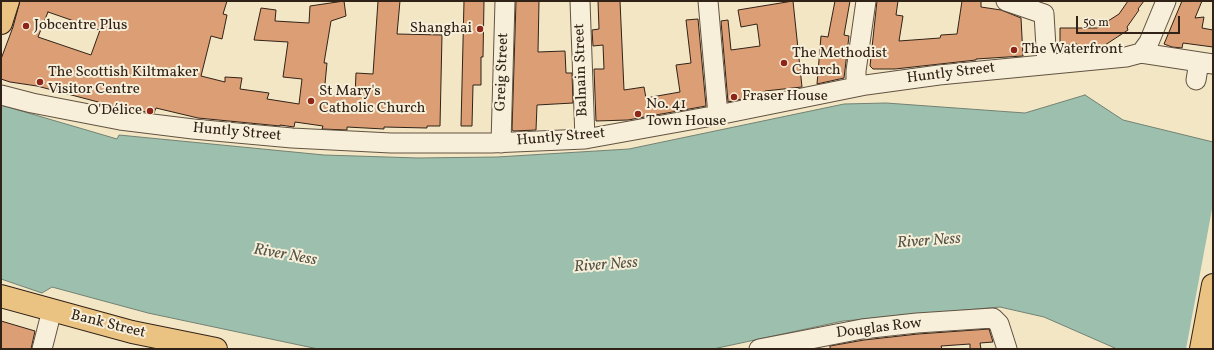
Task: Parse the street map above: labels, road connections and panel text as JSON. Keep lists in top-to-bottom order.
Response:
{
  "streets": {
    "main road": ["Bank Street"],
    "street": [
      "Balnain Street",
      "Greig Street",
      "Huntly Street",
      "Douglas Row"
    ]
  },
  "crossings": [
    ["Balnain Street", "Huntly Street"],
    ["Greig Street", "Huntly Street"]
  ],
  "water": ["River Ness"],
  "places": [
    "Jobcentre Plus",
    "Shanghai",
    "The Waterfront",
    "The Methodist Church",
    "The Scottish Kiltmaker Visitor Centre",
    "Fraser House",
    "St Mary's Catholic Church",
    "O'Délice",
    "No. 41 Town House"
  ],
  "scale_bar": "50 m"
}
